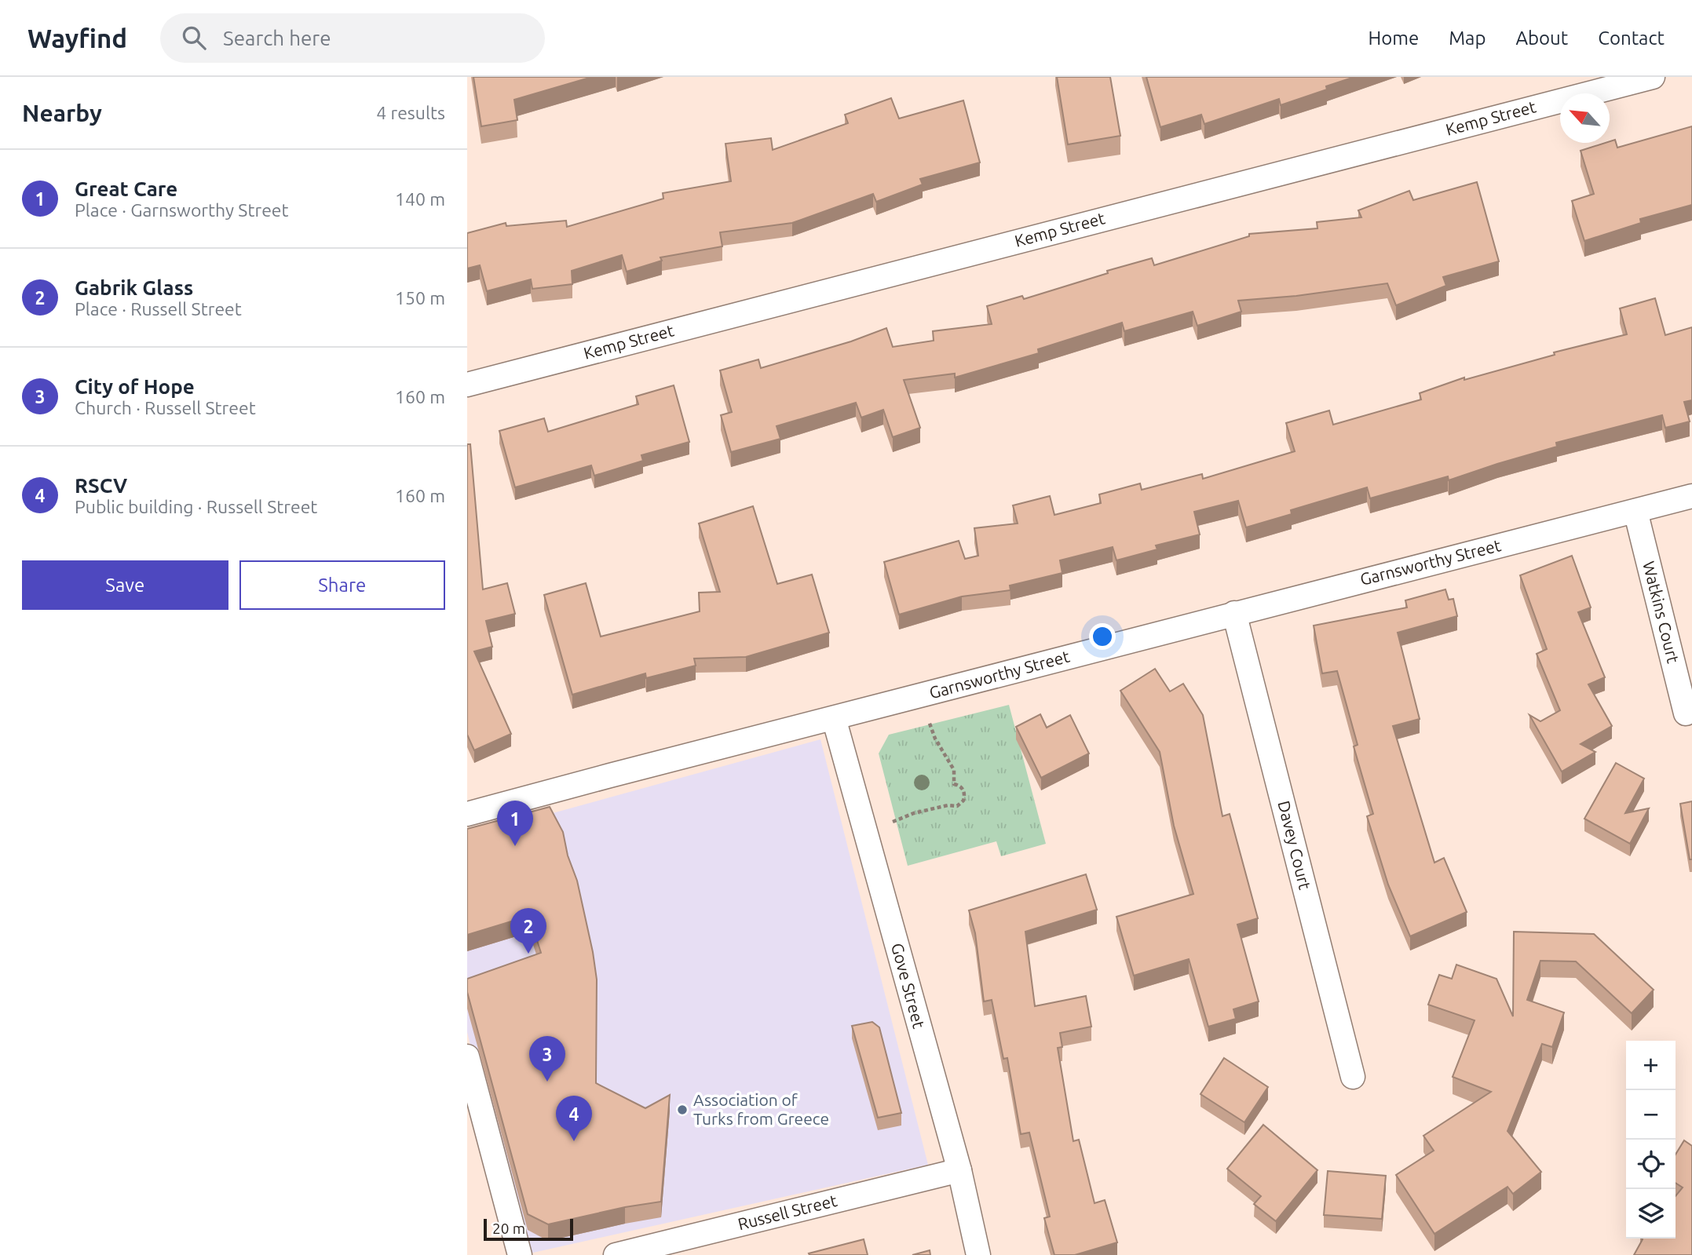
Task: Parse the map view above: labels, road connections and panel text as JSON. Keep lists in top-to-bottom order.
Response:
{
  "streets": {
    "street": [
      "Kemp Street",
      "Garnsworthy Street",
      "Watkins Court",
      "Davey Court",
      "Gove Street",
      "Russell Street"
    ]
  },
  "crossings": [
    ["Garnsworthy Street", "Watkins Court"],
    ["Garnsworthy Street", "Davey Court"],
    ["Garnsworthy Street", "Gove Street"],
    ["Gove Street", "Russell Street"]
  ],
  "places": ["Association of Turks from Greece"],
  "scale_bar": "20 m",
  "north": "top left",
  "page": {
    "header": "Wayfind",
    "search": "Search here",
    "nav": [
      "Home",
      "Map",
      "About",
      "Contact"
    ],
    "heading": ["Nearby", "4 results"],
    "list": [
      {
        "mark": "1",
        "name": "Great Care",
        "note": "Place · Garnsworthy Street",
        "value": "140 m"
      },
      {
        "mark": "2",
        "name": "Gabrik Glass",
        "note": "Place · Russell Street",
        "value": "150 m"
      },
      {
        "mark": "3",
        "name": "City of Hope",
        "note": "Church · Russell Street",
        "value": "160 m"
      },
      {
        "mark": "4",
        "name": "RSCV",
        "note": "Public building · Russell Street",
        "value": "160 m"
      }
    ],
    "buttons": ["Save", "Share"],
    "pins": [
      "1",
      "2",
      "3",
      "4"
    ],
    "map_buttons": ["+", "−"],
    "scale": "20 m"
  }
}
